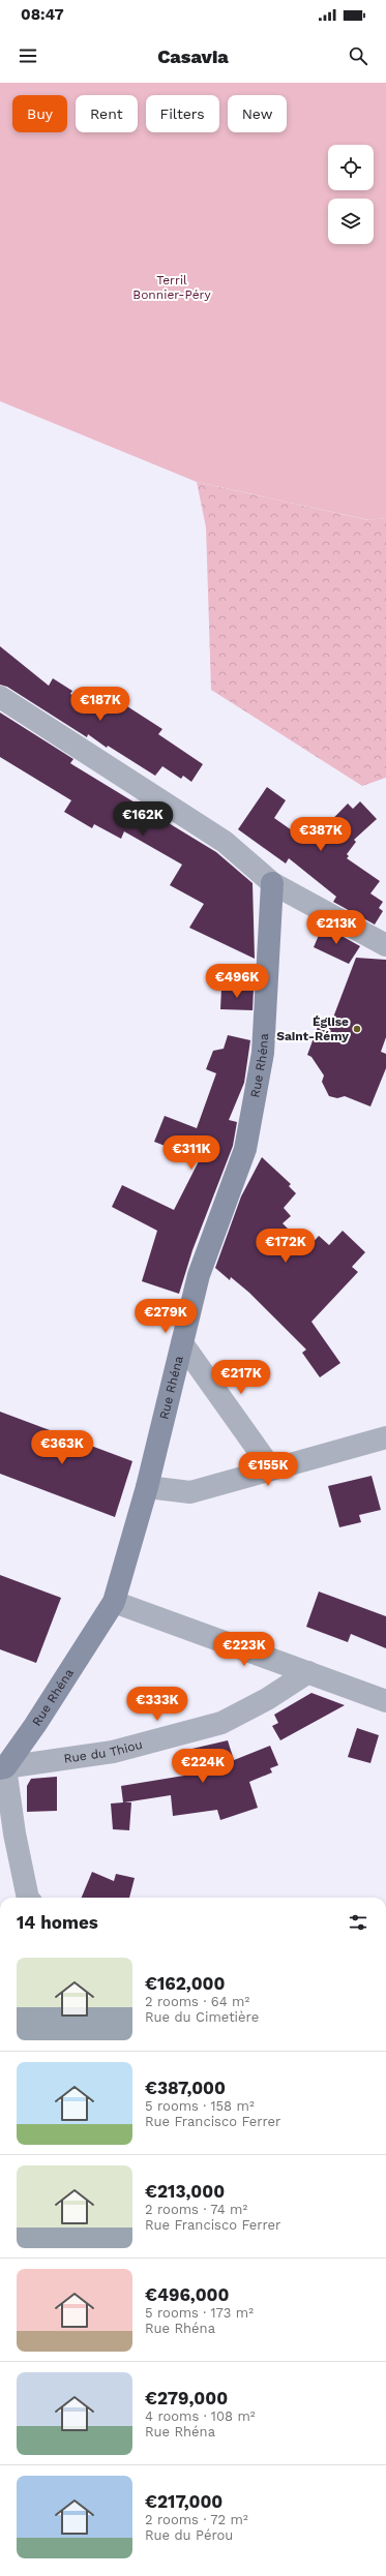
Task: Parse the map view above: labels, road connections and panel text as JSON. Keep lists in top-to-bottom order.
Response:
{
  "streets": {
    "street": ["Rue Rhéna", "Rue du Thiou"]
  },
  "crossings": [
    ["Rue Rhéna", "Rue du Thiou"]
  ],
  "parks": ["Terril Bonnier-Péry"],
  "places": ["Église Saint-Rémy"],
  "page": {
    "status": "08:47",
    "header": "Casavia",
    "chip": [
      "Buy",
      "Rent",
      "Filters",
      "New"
    ],
    "price": [
      "€187K",
      "€162K",
      "€387K",
      "€213K",
      "€496K",
      "€311K",
      "€172K",
      "€279K",
      "€217K",
      "€363K",
      "€155K",
      "€223K",
      "€333K",
      "€224K"
    ],
    "heading": "14 homes",
    "list": [
      {
        "name": "€162,000",
        "note": "2 rooms · 64 m² · Rue du Cimetière"
      },
      {
        "name": "€387,000",
        "note": "5 rooms · 158 m² · Rue Francisco Ferrer"
      },
      {
        "name": "€213,000",
        "note": "2 rooms · 74 m² · Rue Francisco Ferrer"
      },
      {
        "name": "€496,000",
        "note": "5 rooms · 173 m² · Rue Rhéna"
      },
      {
        "name": "€279,000",
        "note": "4 rooms · 108 m² · Rue Rhéna"
      },
      {
        "name": "€217,000",
        "note": "2 rooms · 72 m² · Rue du Pérou"
      }
    ]
  }
}
